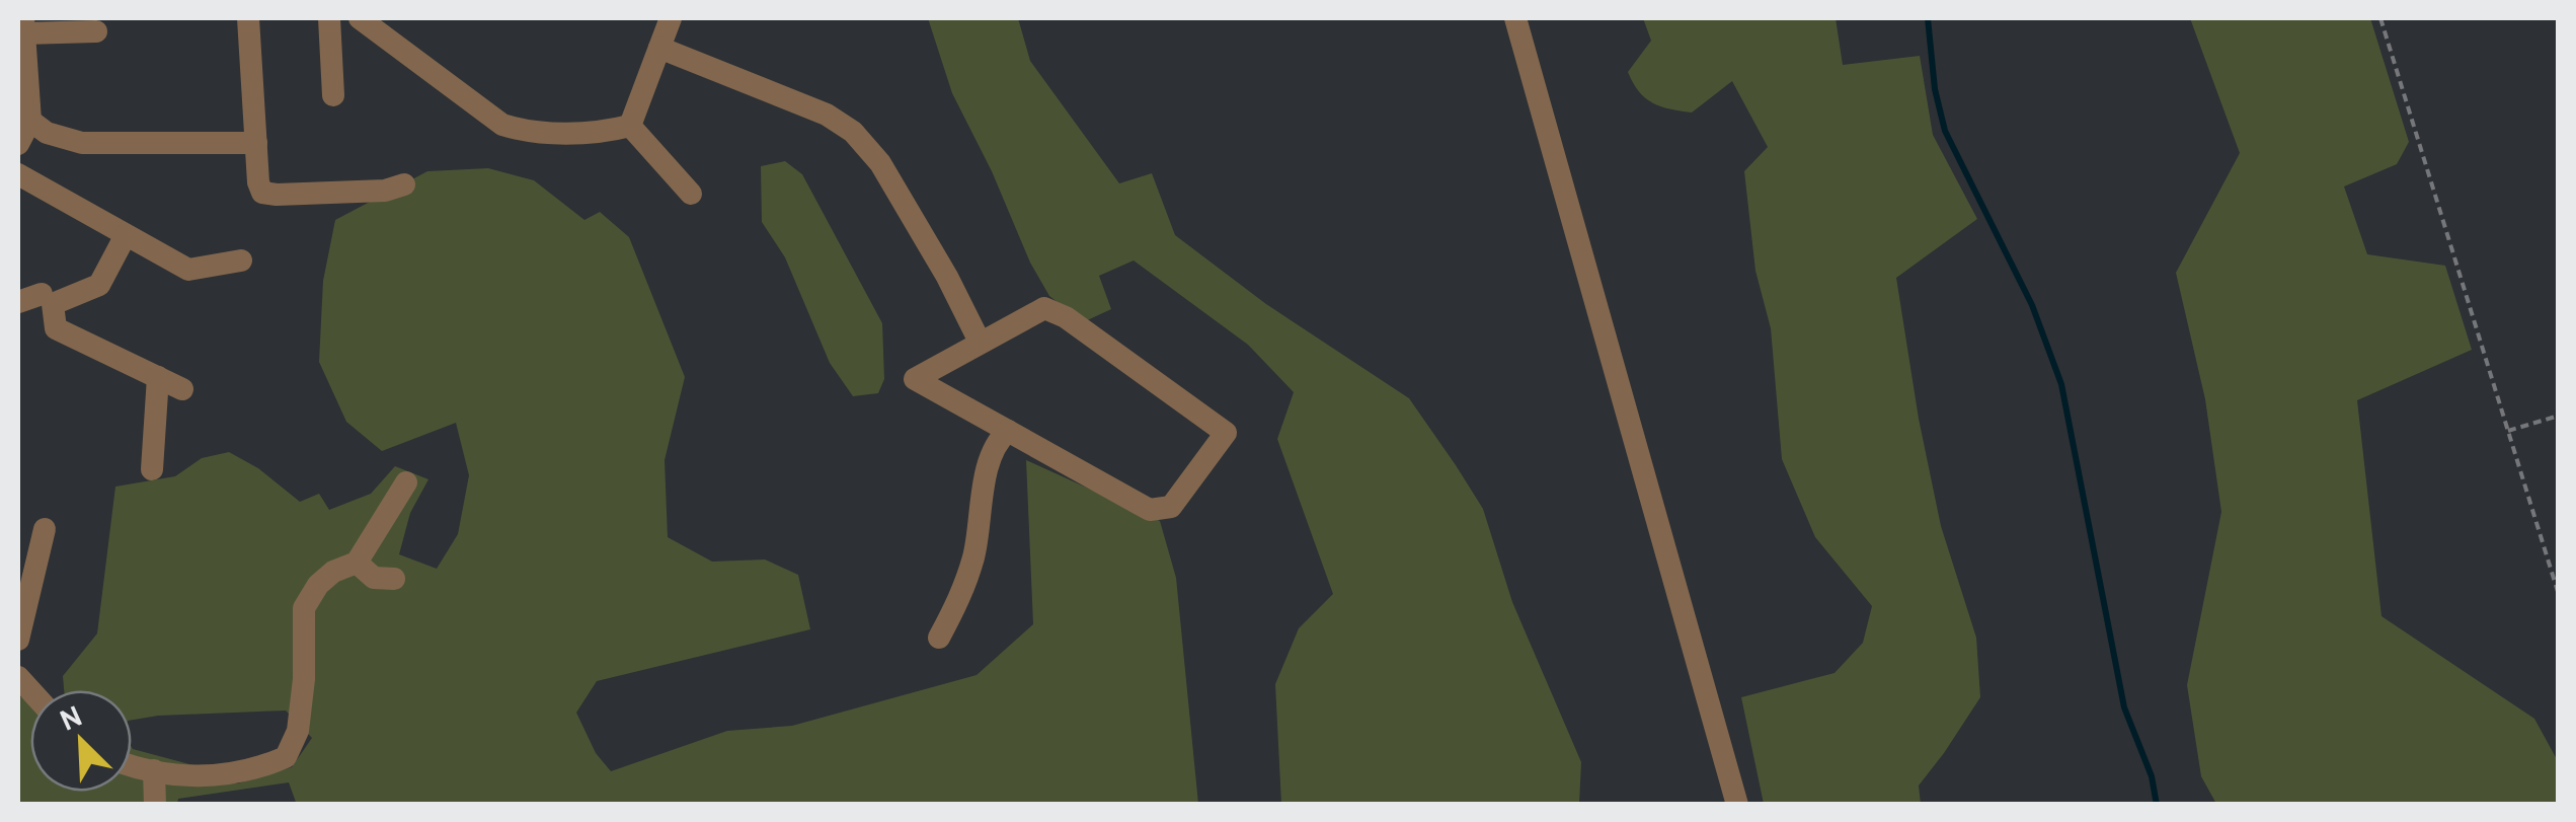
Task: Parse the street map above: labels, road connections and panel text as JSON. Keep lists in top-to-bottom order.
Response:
{
  "north": "top left"
}
